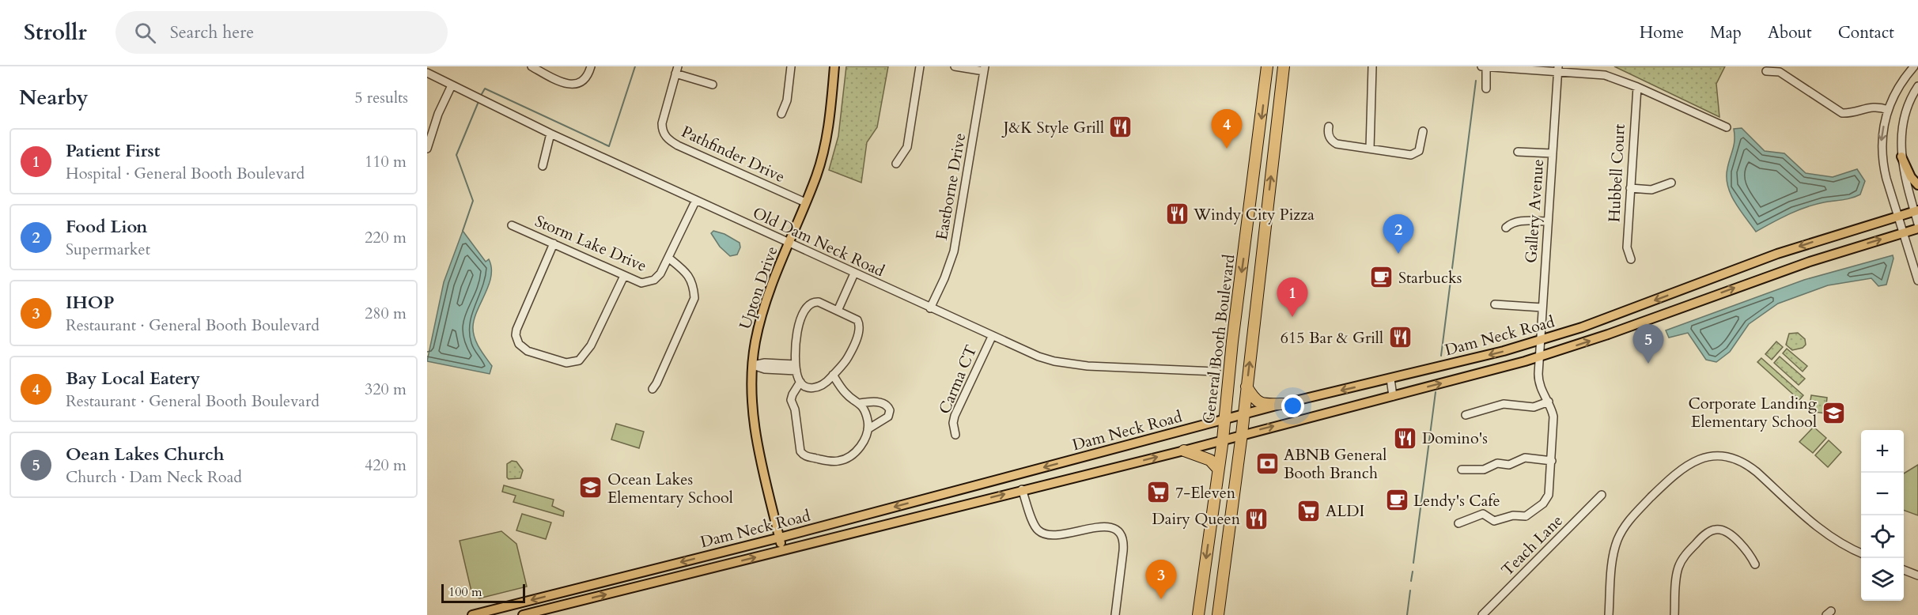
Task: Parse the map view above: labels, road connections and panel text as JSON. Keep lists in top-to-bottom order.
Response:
{
  "streets": {
    "highway": ["General Booth Boulevard"],
    "main road": ["Upton Drive", "Dam Neck Road"],
    "street": [
      "Pathfinder Drive",
      "Hubbell Court",
      "Eastborne Drive",
      "Gallery Avenue",
      "Old Dam Neck Road",
      "Storm Lake Drive",
      "Carma CT",
      "Teach Lane"
    ]
  },
  "crossings": [
    ["Pathfinder Drive", "Upton Drive"],
    ["Eastborne Drive", "Old Dam Neck Road"],
    ["Gallery Avenue", "Dam Neck Road"],
    ["Old Dam Neck Road", "Storm Lake Drive"],
    ["Old Dam Neck Road", "Upton Drive"],
    ["Old Dam Neck Road", "Carma CT"],
    ["Upton Drive", "Dam Neck Road"],
    ["Dam Neck Road", "General Booth Boulevard"]
  ],
  "places": {
    "restaurant": [
      "J&K Style Grill",
      "Windy City Pizza",
      "615 Bar & Grill",
      "Domino's",
      "Dairy Queen"
    ],
    "cafe": ["Starbucks", "Lendy's Cafe"],
    "school or university": ["Corporate Landing Elementary School", "Ocean Lakes Elementary School"],
    "bank": ["ABNB General Booth Branch"],
    "supermarket": ["7-Eleven", "ALDI"]
  },
  "scale_bar": "100 m",
  "page": {
    "header": "Strollr",
    "search": "Search here",
    "nav": [
      "Home",
      "Map",
      "About",
      "Contact"
    ],
    "heading": ["Nearby", "5 results"],
    "pins": [
      "4",
      "2",
      "1",
      "5",
      "3"
    ],
    "list": [
      {
        "mark": "1",
        "name": "Patient First",
        "note": "Hospital · General Booth Boulevard",
        "value": "110 m"
      },
      {
        "mark": "2",
        "name": "Food Lion",
        "note": "Supermarket",
        "value": "220 m"
      },
      {
        "mark": "3",
        "name": "IHOP",
        "note": "Restaurant · General Booth Boulevard",
        "value": "280 m"
      },
      {
        "mark": "4",
        "name": "Bay Local Eatery",
        "note": "Restaurant · General Booth Boulevard",
        "value": "320 m"
      },
      {
        "mark": "5",
        "name": "Oean Lakes Church",
        "note": "Church · Dam Neck Road",
        "value": "420 m"
      }
    ],
    "map_buttons": ["+", "−"],
    "scale": "100 m"
  }
}
